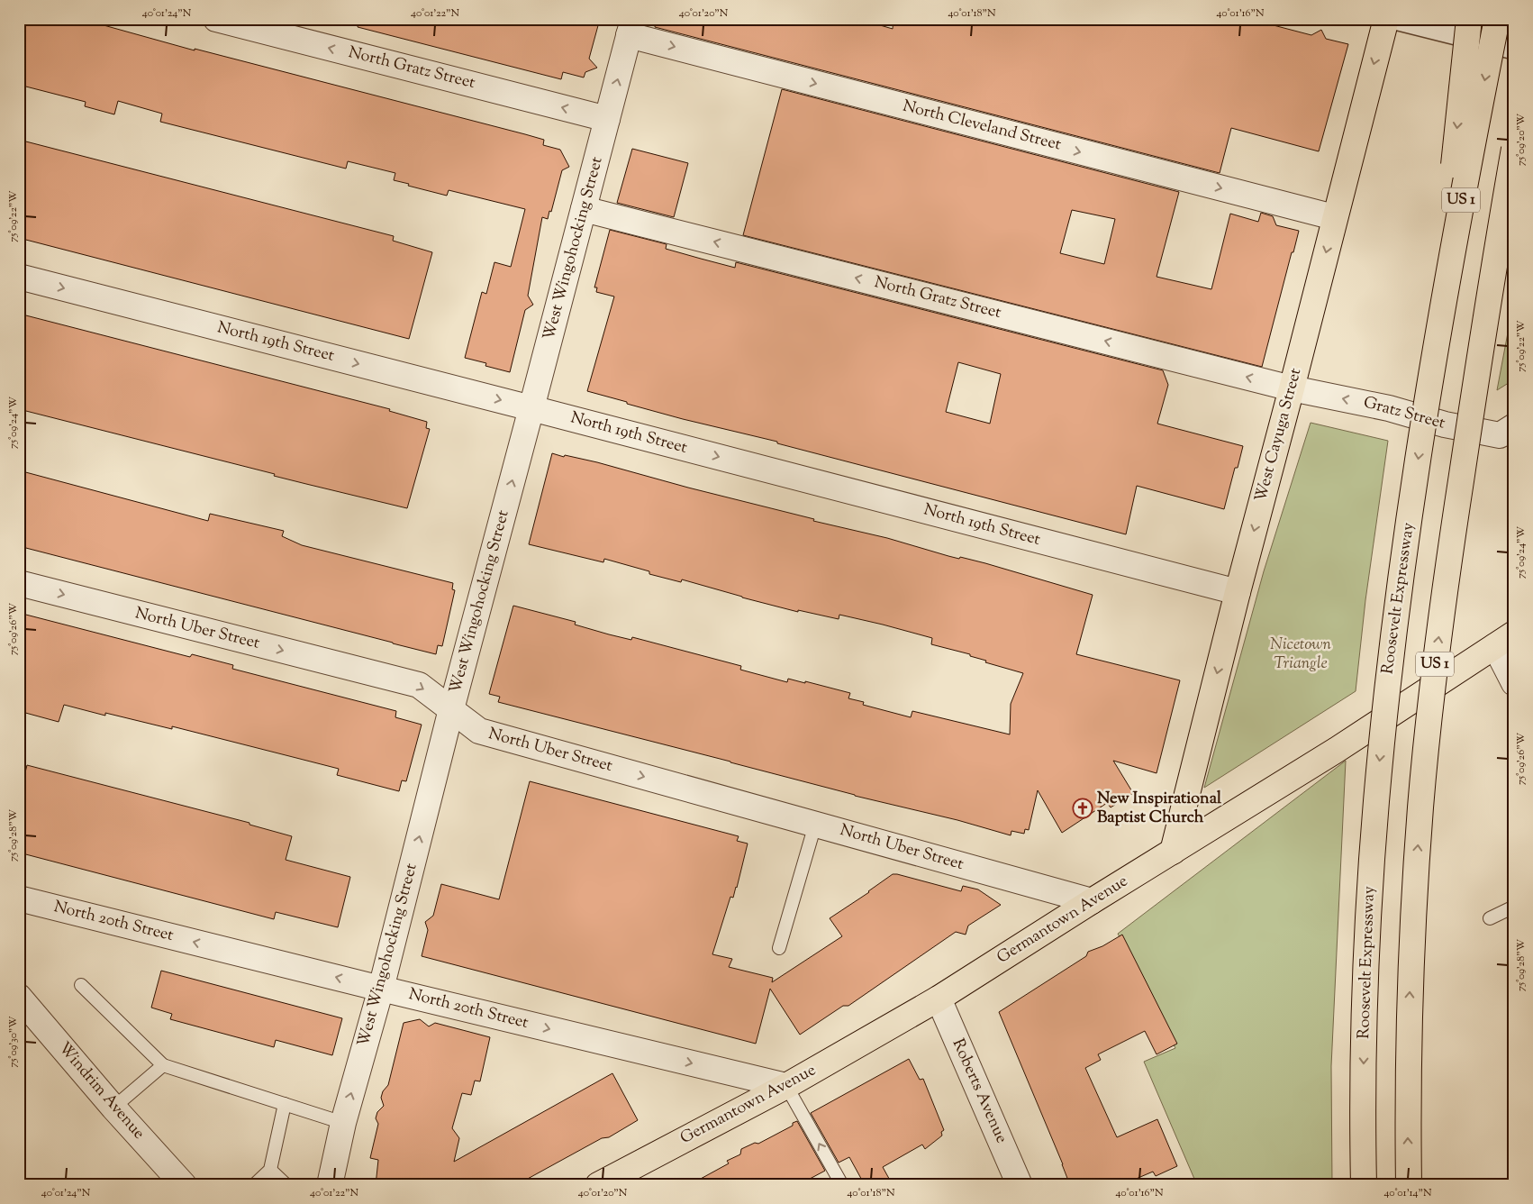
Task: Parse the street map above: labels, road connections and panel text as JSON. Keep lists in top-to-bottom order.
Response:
{
  "streets": {
    "main road": [
      "US 1",
      "West Cayuga Street",
      "Roosevelt Expressway",
      "Germantown Avenue"
    ],
    "street": [
      "North Gratz Street",
      "North Cleveland Street",
      "West Wingohocking Street",
      "North 19th Street",
      "Gratz Street",
      "North Uber Street",
      "North 20th Street",
      "Windrim Avenue",
      "Roberts Avenue"
    ]
  },
  "crossings": [
    ["North Gratz Street", "West Wingohocking Street"],
    ["North Gratz Street", "Gratz Street"],
    ["North Gratz Street", "West Cayuga Street"],
    ["North Cleveland Street", "West Wingohocking Street"],
    ["North Cleveland Street", "West Cayuga Street"],
    ["West Wingohocking Street", "North 19th Street"],
    ["West Wingohocking Street", "North Uber Street"],
    ["West Wingohocking Street", "North 20th Street"],
    ["North 19th Street", "West Cayuga Street"],
    ["Gratz Street", "West Cayuga Street"],
    ["West Cayuga Street", "Germantown Avenue"],
    ["North Uber Street", "Germantown Avenue"],
    ["Germantown Avenue", "North 20th Street"],
    ["Germantown Avenue", "Roberts Avenue"]
  ],
  "one_way": [
    "North Gratz Street",
    "North Cleveland Street",
    "West Wingohocking Street",
    "North 19th Street",
    "Gratz Street",
    "North Uber Street"
  ],
  "parks": ["Nicetown Triangle"],
  "places": {
    "church": ["New Inspirational Baptist Church"]
  },
  "coordinates": [
    "40°01'24\"N",
    "40°01'22\"N",
    "40°01'20\"N",
    "40°01'18\"N",
    "40°01'16\"N",
    "75°09'20\"W",
    "75°09'22\"W",
    "75°09'24\"W",
    "75°09'26\"W",
    "75°09'28\"W",
    "75°09'30\"W",
    "40°01'14\"N"
  ]
}
